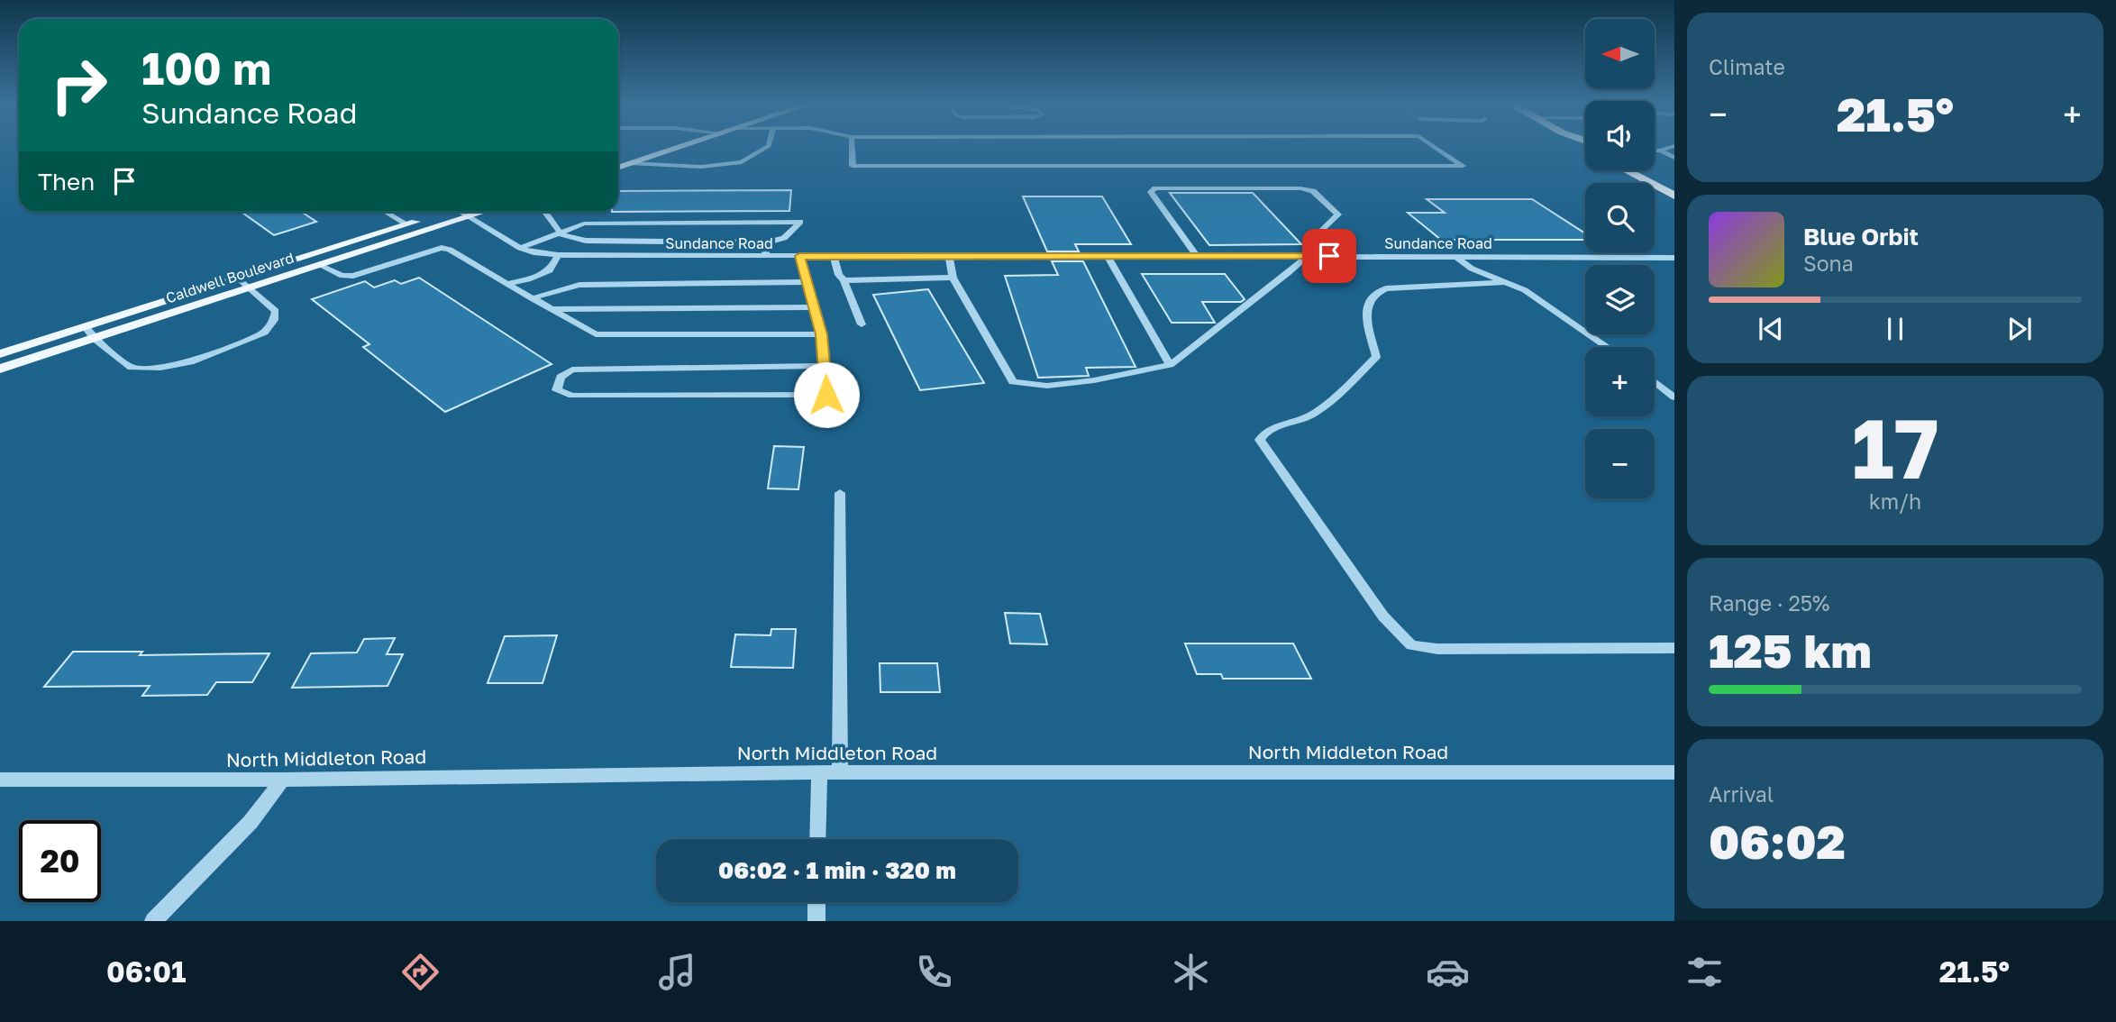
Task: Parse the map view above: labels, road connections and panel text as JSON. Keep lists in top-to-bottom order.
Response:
{
  "streets": {
    "main road": ["Caldwell Boulevard"],
    "street": ["Sundance Road", "North Middleton Road"]
  },
  "north": "left",
  "page": {
    "tile": [
      "Climate",
      ["17", "km/h"],
      ["Range · 25%", "125 km"],
      ["Arrival", "06:02"]
    ],
    "map_buttons": ["+", "−"],
    "turn": ["100 m", "Sundance Road"],
    "heat": ["−", "21.5°", "+"],
    "then": "Then",
    "song": ["Blue Orbit", "Sona"],
    "limit": "20",
    "trip": "06:02 · 1 min · 320 m",
    "tabs": ["06:01", "21.5°"]
  }
}
